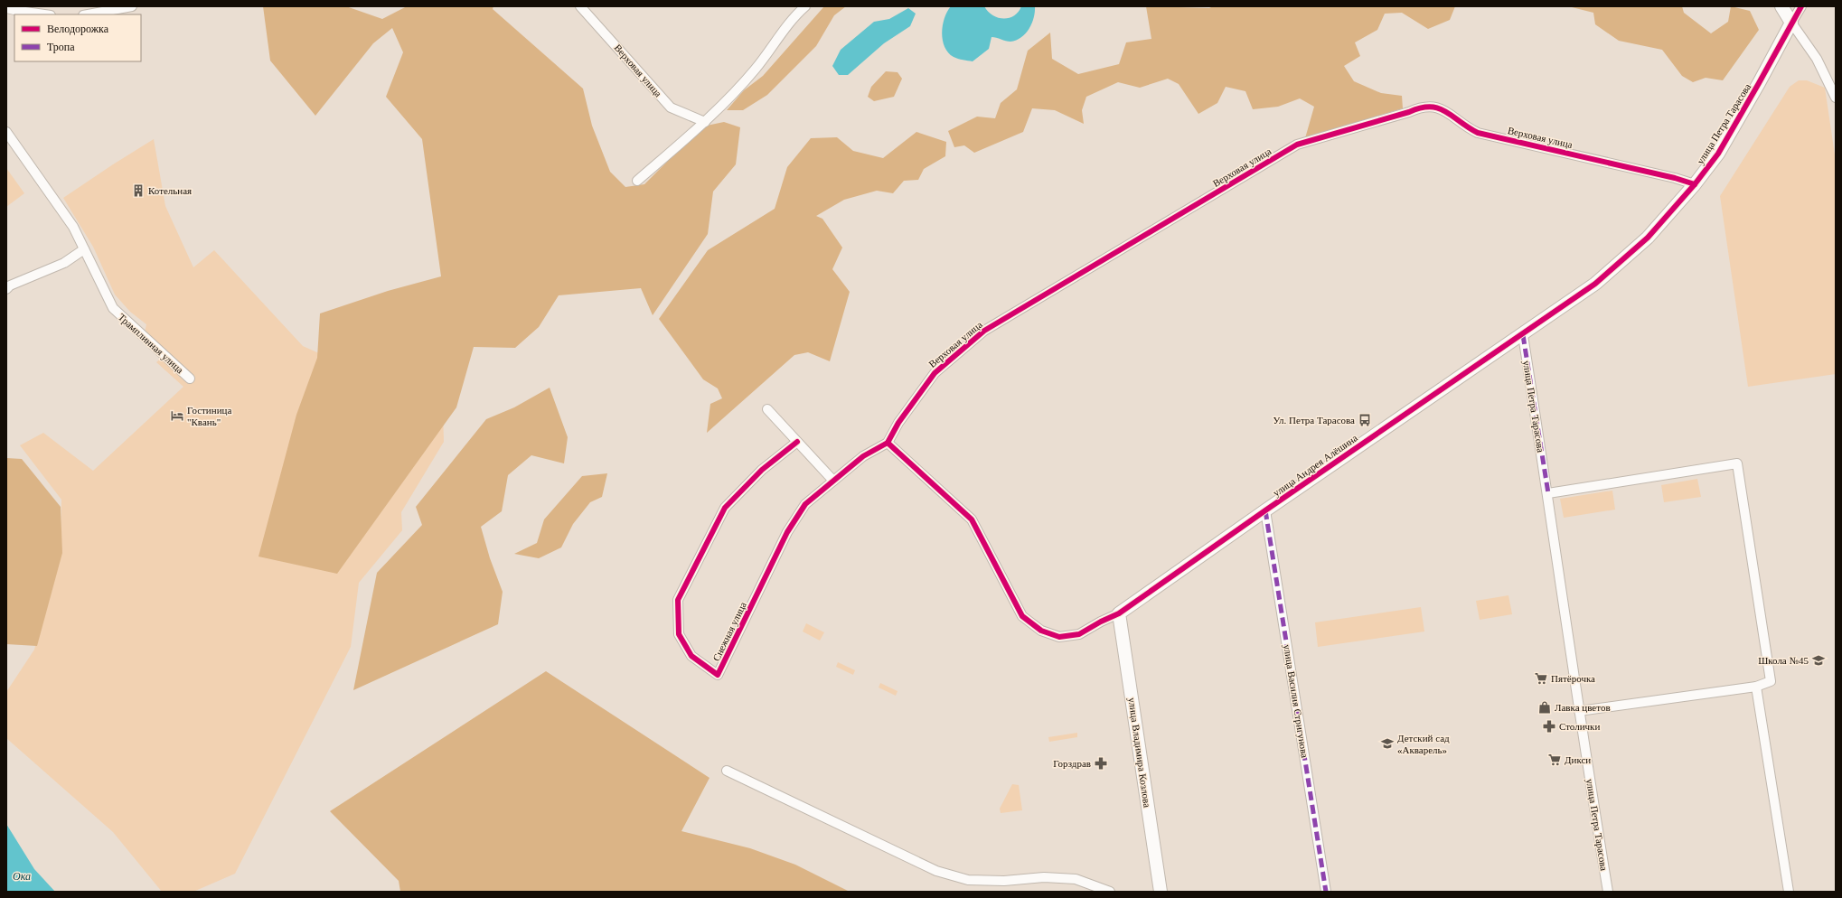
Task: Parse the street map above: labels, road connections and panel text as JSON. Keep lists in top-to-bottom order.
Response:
{
  "streets": {
    "street": [
      "Верховая улица",
      "улица Петра Тарасова",
      "Трамплинная улица",
      "улица Андрея Алёшина",
      "Снежная улица",
      "улица Василия Стригунова",
      "улица Владимира Козлова"
    ]
  },
  "crossings": [
    ["Верховая улица", "улица Петра Тарасова"],
    ["Верховая улица", "Снежная улица"],
    ["улица Петра Тарасова", "улица Андрея Алёшина"],
    ["улица Андрея Алёшина", "улица Василия Стригунова"],
    ["улица Андрея Алёшина", "улица Владимира Козлова"]
  ],
  "water": ["Ока"],
  "places": {
    "building": ["Котельная"],
    "hotel": ["Гостиница \"Квань\""],
    "bus stop": ["Ул. Петра Тарасова"],
    "school or university": ["Школа №45", "Детский сад «Акварель»"],
    "supermarket": ["Пятёрочка", "Дикси"],
    "shop": ["Лавка цветов"],
    "pharmacy": ["Столички", "Горздрав"]
  },
  "legend": ["Велодорожка", "Тропа"]
}
